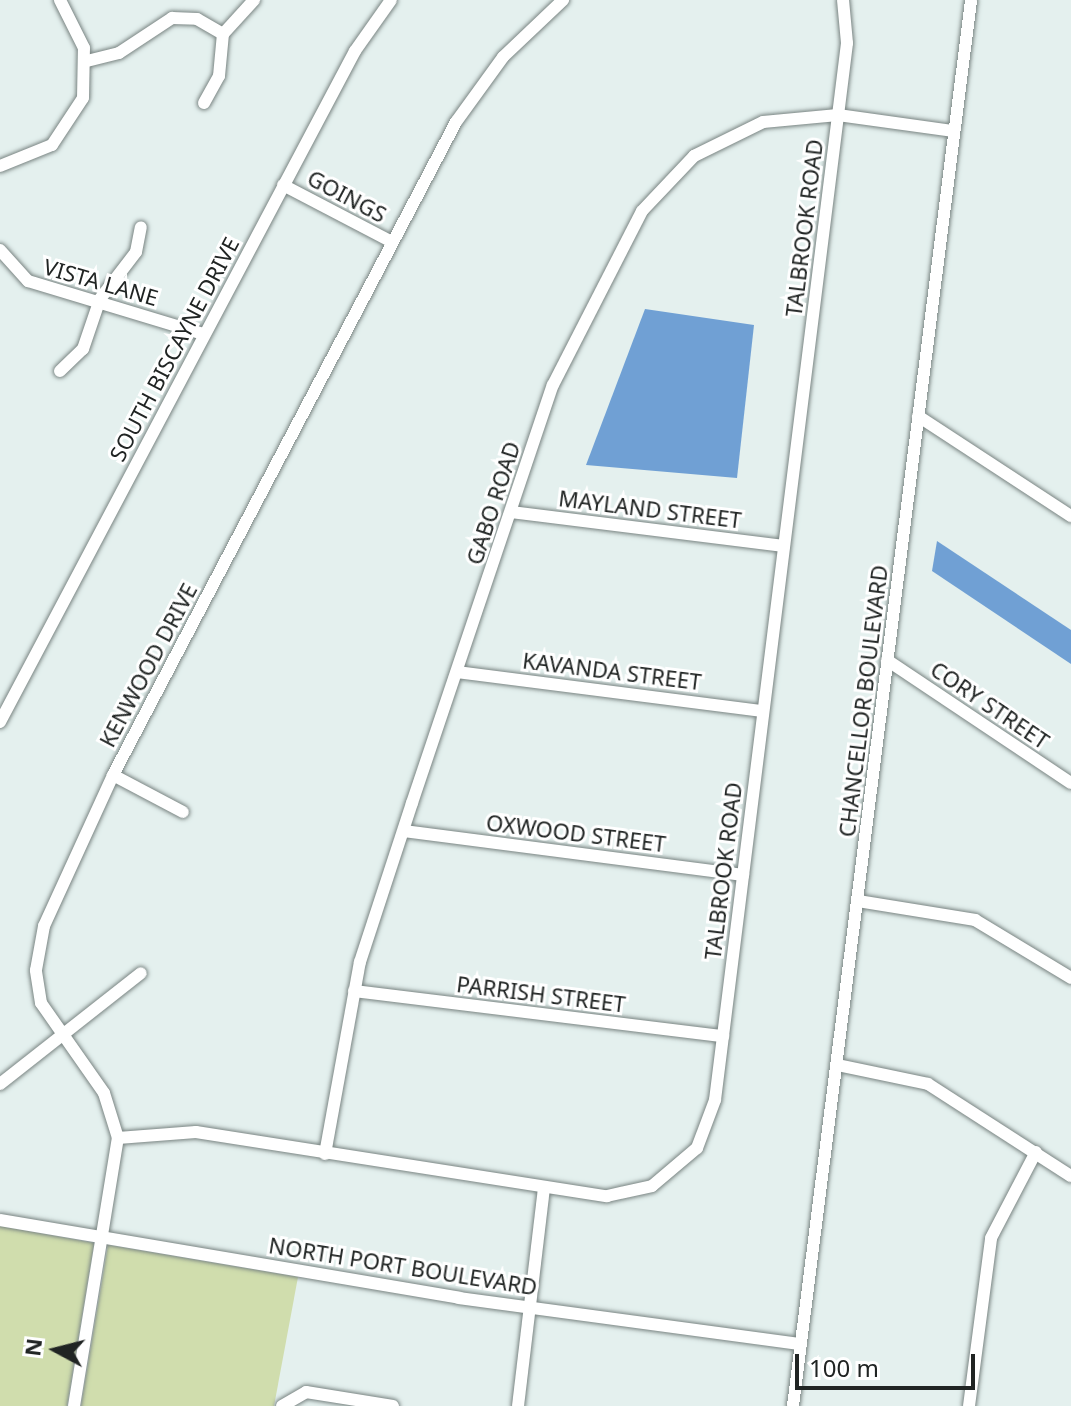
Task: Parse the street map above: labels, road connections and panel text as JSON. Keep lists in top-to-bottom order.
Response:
{
  "streets": {
    "street": [
      "GOINGS",
      "TALBROOK ROAD",
      "VISTA LANE",
      "SOUTH BISCAYNE DRIVE",
      "GABO ROAD",
      "MAYLAND STREET",
      "KENWOOD DRIVE",
      "KAVANDA STREET",
      "CHANCELLOR BOULEVARD",
      "CORY STREET",
      "OXWOOD STREET",
      "PARRISH STREET",
      "NORTH PORT BOULEVARD"
    ]
  },
  "crossings": [
    ["GOINGS", "SOUTH BISCAYNE DRIVE"],
    ["GOINGS", "KENWOOD DRIVE"],
    ["TALBROOK ROAD", "GABO ROAD"],
    ["TALBROOK ROAD", "MAYLAND STREET"],
    ["TALBROOK ROAD", "KENWOOD DRIVE"],
    ["TALBROOK ROAD", "KAVANDA STREET"],
    ["TALBROOK ROAD", "OXWOOD STREET"],
    ["TALBROOK ROAD", "PARRISH STREET"],
    ["VISTA LANE", "SOUTH BISCAYNE DRIVE"],
    ["GABO ROAD", "MAYLAND STREET"],
    ["GABO ROAD", "KAVANDA STREET"],
    ["GABO ROAD", "CHANCELLOR BOULEVARD"],
    ["GABO ROAD", "OXWOOD STREET"],
    ["GABO ROAD", "PARRISH STREET"],
    ["KENWOOD DRIVE", "NORTH PORT BOULEVARD"],
    ["CHANCELLOR BOULEVARD", "CORY STREET"],
    ["CHANCELLOR BOULEVARD", "NORTH PORT BOULEVARD"]
  ],
  "scale_bar": "100 m",
  "north": "left"
}
